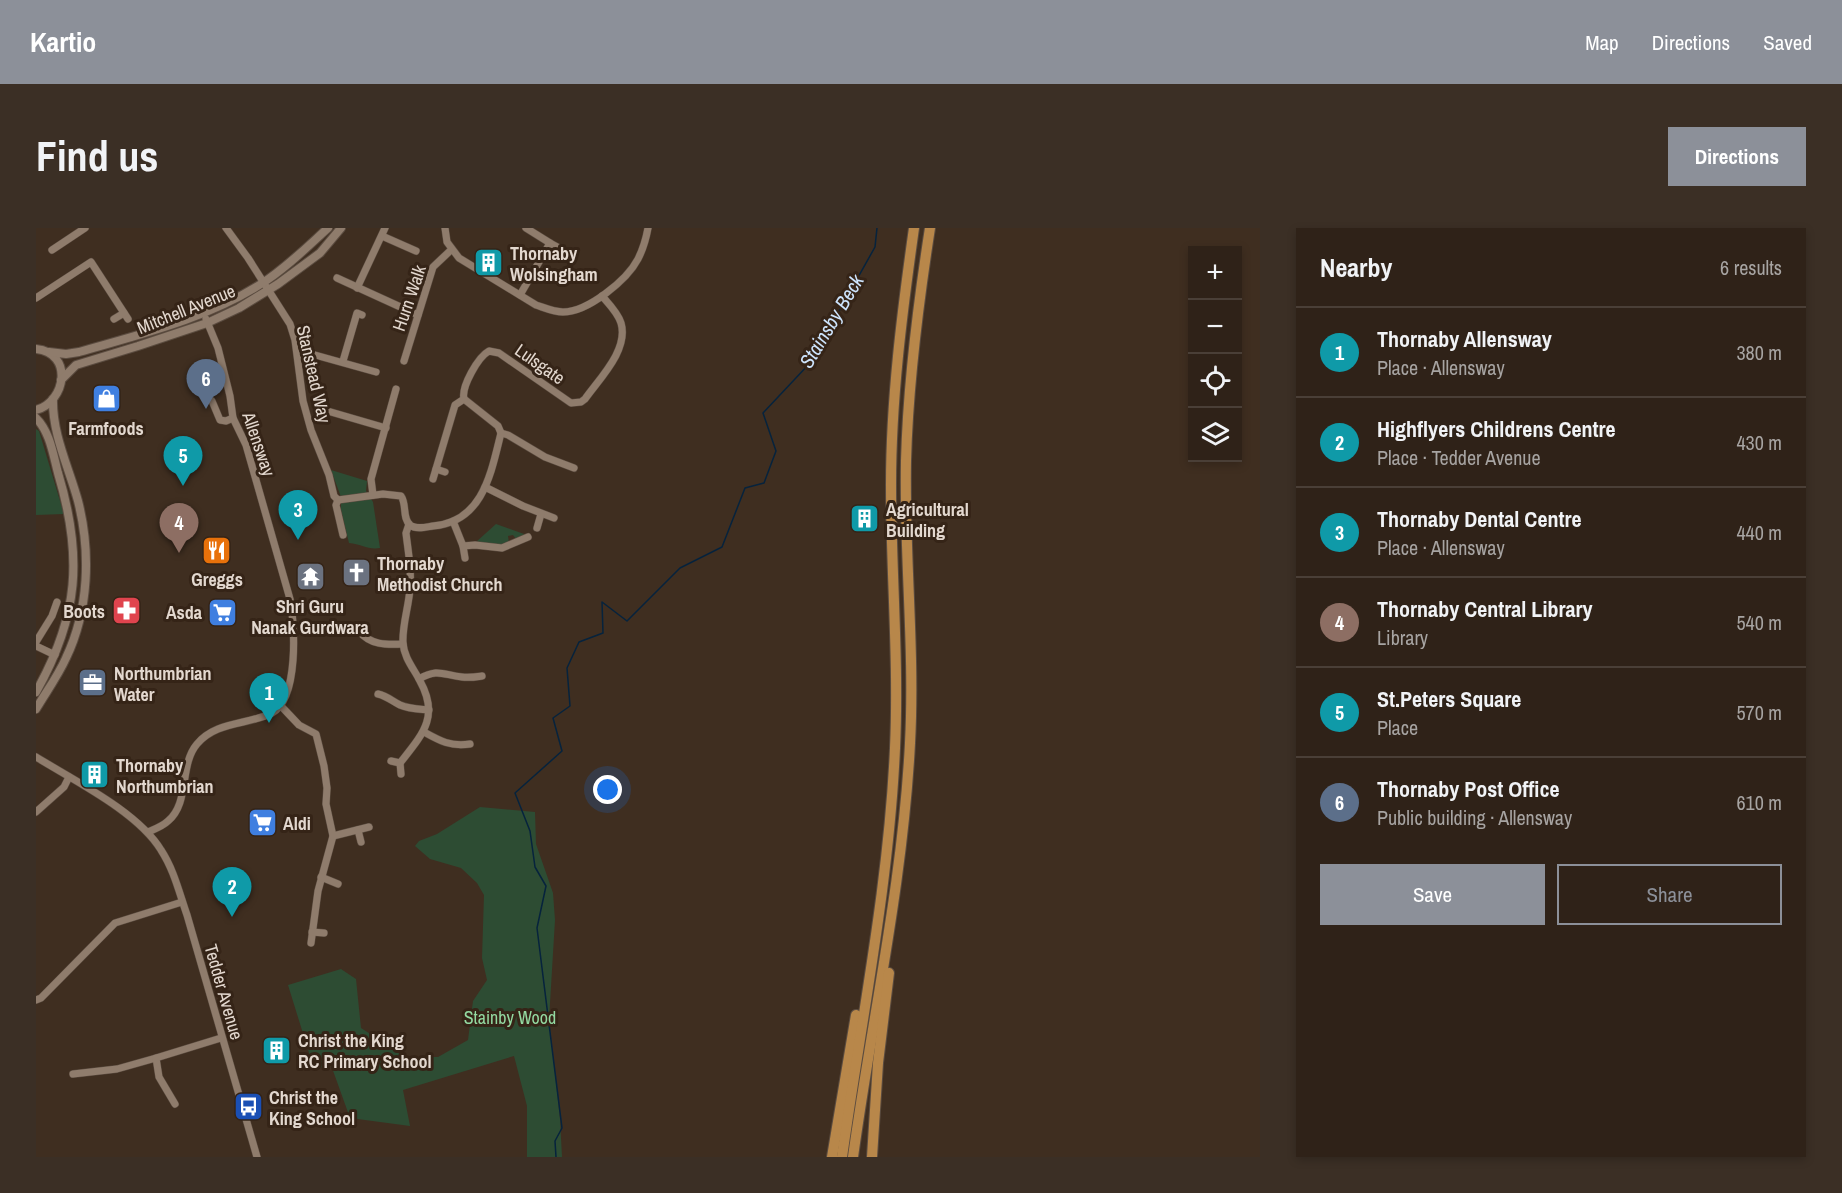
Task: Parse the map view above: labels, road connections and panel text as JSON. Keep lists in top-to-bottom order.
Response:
{
  "streets": {
    "street": [
      "Hurn Walk",
      "Mitchell Avenue",
      "Lulsgate",
      "Stanstead Way",
      "Allensway",
      "Tedder Avenue"
    ]
  },
  "crossings": [
    ["Mitchell Avenue", "Stanstead Way"],
    ["Mitchell Avenue", "Allensway"]
  ],
  "water": ["Stainsby Beck"],
  "parks": ["Stainby Wood"],
  "places": {
    "building": [
      "Thornaby Wolsingham",
      "Agricultural Building",
      "Thornaby Northumbrian",
      "Christ the King RC Primary School"
    ],
    "shop": ["Farmfoods"],
    "restaurant": ["Greggs"],
    "church": ["Thornaby Methodist Church"],
    "temple": ["Shri Guru Nanak Gurdwara"],
    "pharmacy": ["Boots"],
    "supermarket": ["Asda", "Aldi"],
    "office": ["Northumbrian Water"],
    "bus stop": ["Christ the King School"]
  },
  "page": {
    "header": "Kartio",
    "nav": ["Map", "Directions", "Saved"],
    "buttons": [
      "Directions",
      ["Save", "Share"]
    ],
    "title": "Find us",
    "heading": ["Nearby", "6 results"],
    "map_buttons": ["+", "−"],
    "list": [
      {
        "mark": "1",
        "name": "Thornaby Allensway",
        "note": "Place · Allensway",
        "value": "380 m"
      },
      {
        "mark": "2",
        "name": "Highflyers Childrens Centre",
        "note": "Place · Tedder Avenue",
        "value": "430 m"
      },
      {
        "mark": "3",
        "name": "Thornaby Dental Centre",
        "note": "Place · Allensway",
        "value": "440 m"
      },
      {
        "mark": "4",
        "name": "Thornaby Central Library",
        "note": "Library",
        "value": "540 m"
      },
      {
        "mark": "5",
        "name": "St.Peters Square",
        "note": "Place",
        "value": "570 m"
      },
      {
        "mark": "6",
        "name": "Thornaby Post Office",
        "note": "Public building · Allensway",
        "value": "610 m"
      }
    ],
    "pins": [
      "6",
      "5",
      "3",
      "4",
      "1",
      "2"
    ]
  }
}
